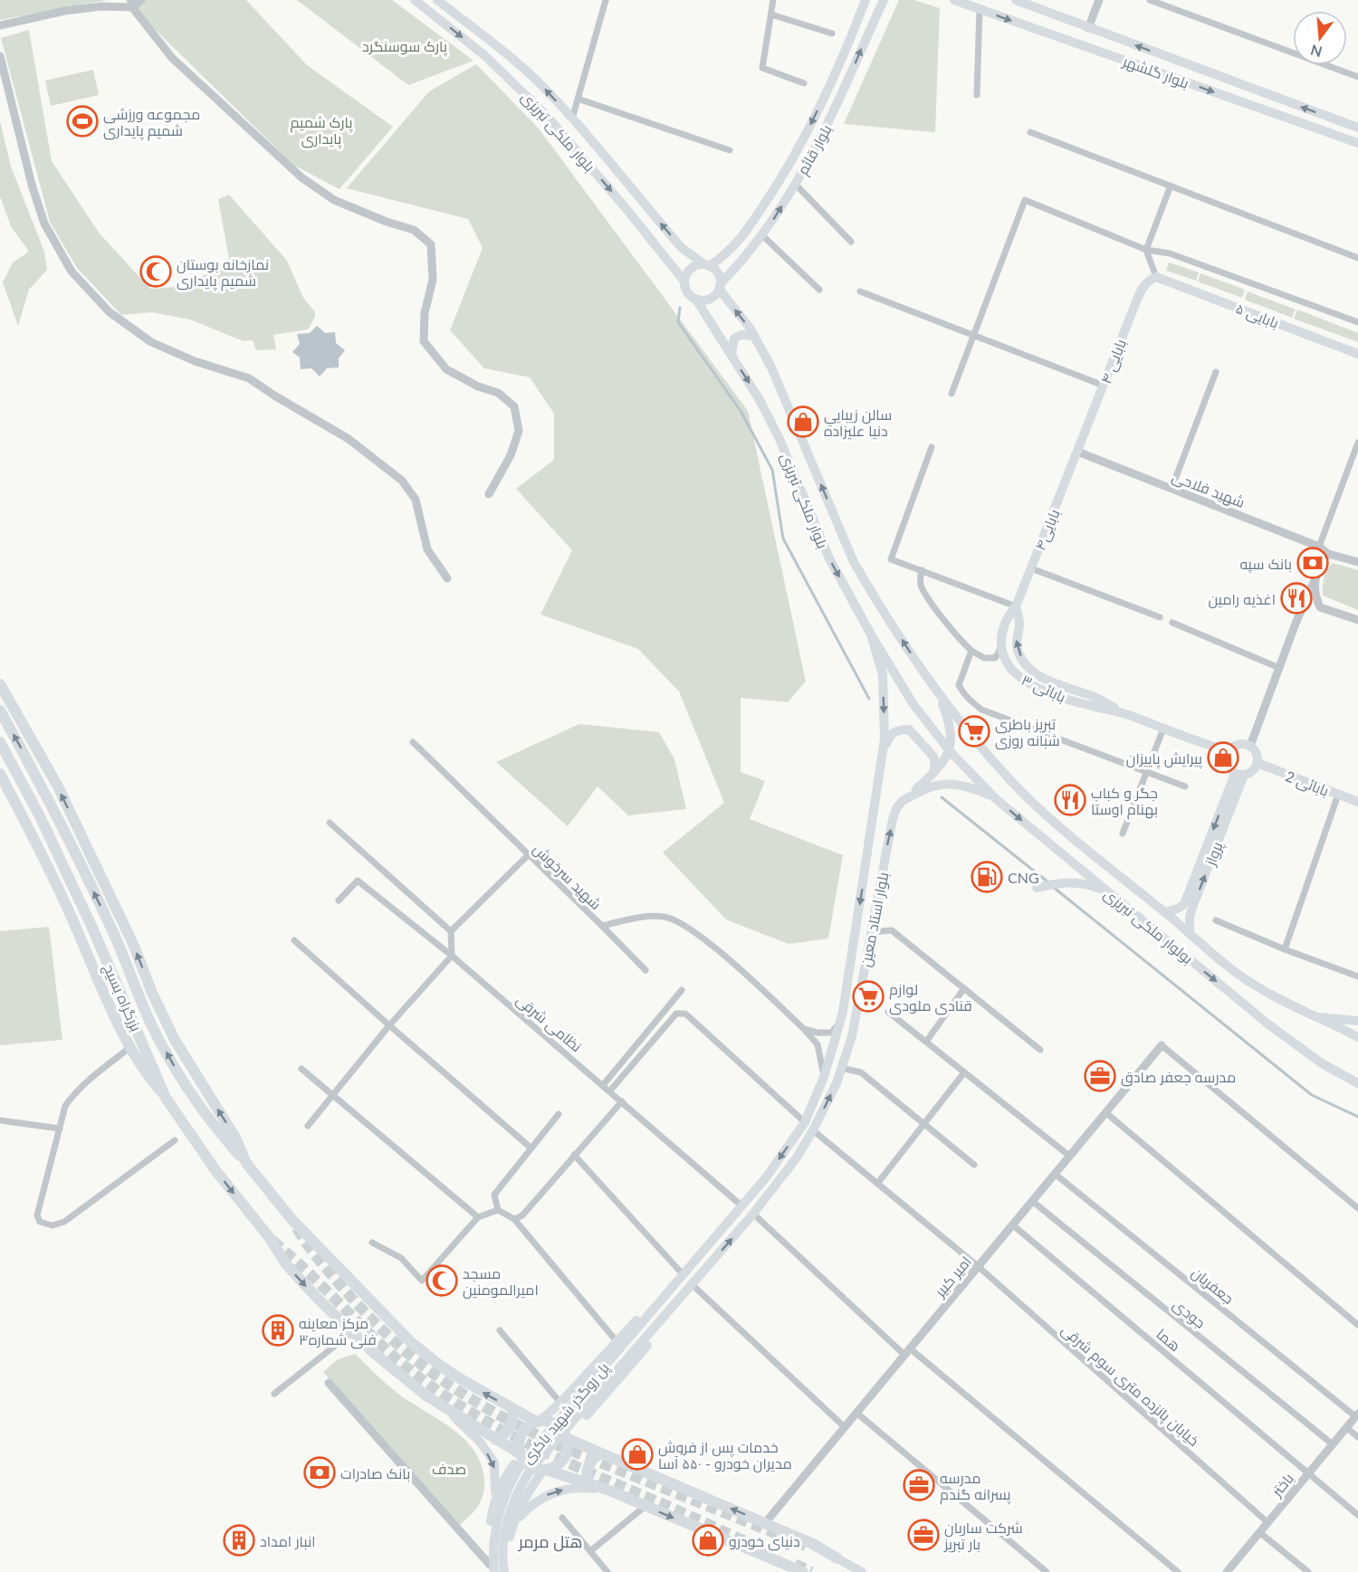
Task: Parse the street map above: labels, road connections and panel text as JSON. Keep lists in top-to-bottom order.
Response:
{
  "streets": {
    "highway": ["بزرگراه بسیج"],
    "main road": [
      "بلوار گلشهر",
      "بلوار ملکى تبریزى",
      "بلوار قائم",
      "۵ بابایی",
      "بابایی ۴",
      "بابایی۴",
      "بابائی ۳",
      "بابائی 2",
      "پرواز",
      "بلوار استاد معین",
      "بولوار ملکی تبریزی",
      "پل روگذر شهید باکری"
    ],
    "street": [
      "شهید فلاحی",
      "شهید سرخوش",
      "نظامی شرقی",
      "امیر کبیر",
      "جعفریان",
      "جودی",
      "هما",
      "خیابان پانزده متری سوم شرقی",
      "باختر"
    ]
  },
  "crossings": [
    ["بلوار ملکى تبریزى", "بلوار قائم"],
    ["بلوار ملکى تبریزى", "بلوار استاد معین"],
    ["بلوار ملکى تبریزى", "بولوار ملکی تبریزی"],
    ["۵ بابایی", "بابایی ۴"],
    ["بابایی ۴", "شهید فلاحی"],
    ["بابایی ۴", "بابایی۴"],
    ["شهید فلاحی", "بابایی۴"],
    ["بابایی۴", "بابائی ۳"],
    ["بابائی ۳", "بابائی 2"],
    ["بابائی ۳", "پرواز"],
    ["بابائی 2", "پرواز"],
    ["پرواز", "بولوار ملکی تبریزی"],
    ["شهید سرخوش", "بلوار استاد معین"],
    ["بلوار استاد معین", "نظامی شرقی"],
    ["بلوار استاد معین", "خیابان پانزده متری سوم شرقی"],
    ["بلوار استاد معین", "پل روگذر شهید باکری"],
    ["امیر کبیر", "جعفریان"],
    ["امیر کبیر", "جودی"],
    ["امیر کبیر", "هما"],
    ["امیر کبیر", "خیابان پانزده متری سوم شرقی"],
    ["جعفریان", "باختر"],
    ["جودی", "باختر"],
    ["هما", "باختر"],
    ["خیابان پانزده متری سوم شرقی", "باختر"]
  ],
  "districts": ["هتل مرمر"],
  "parks": ["پارک سوسنگرد", "پارک شمیم پایداری", "صدف"],
  "places": {
    "sports": ["مجموعه ورزشی شمیم پایداری"],
    "mosque": ["نمازخانه بوستان شمیم پایداری", "مسجد امیرالمومنین"],
    "shop": [
      "سالن زيبايي دنيا عليزاده",
      "پیرایش پاییزان",
      "خدمات پس از فروش مدیران خودرو - ۵۵۰ آسا",
      "دنیای خودرو"
    ],
    "bank": ["بانک سپه", "بانک صادرات"],
    "restaurant": ["اغذیه رامین", "جگر و کباب بهنام اوستا"],
    "supermarket": ["تبریز باطری شبانه روزی", "لوازم قنادی ملودی"],
    "fuel station": ["CNG"],
    "office": ["مدرسه جعفر صادق", "مدرسه پسرانه گندم", "شرکت ساربان بار تبریز"],
    "building": ["مرکز معاینه فنی شماره۳", "انبار امداد"]
  },
  "north": "bottom"
}
